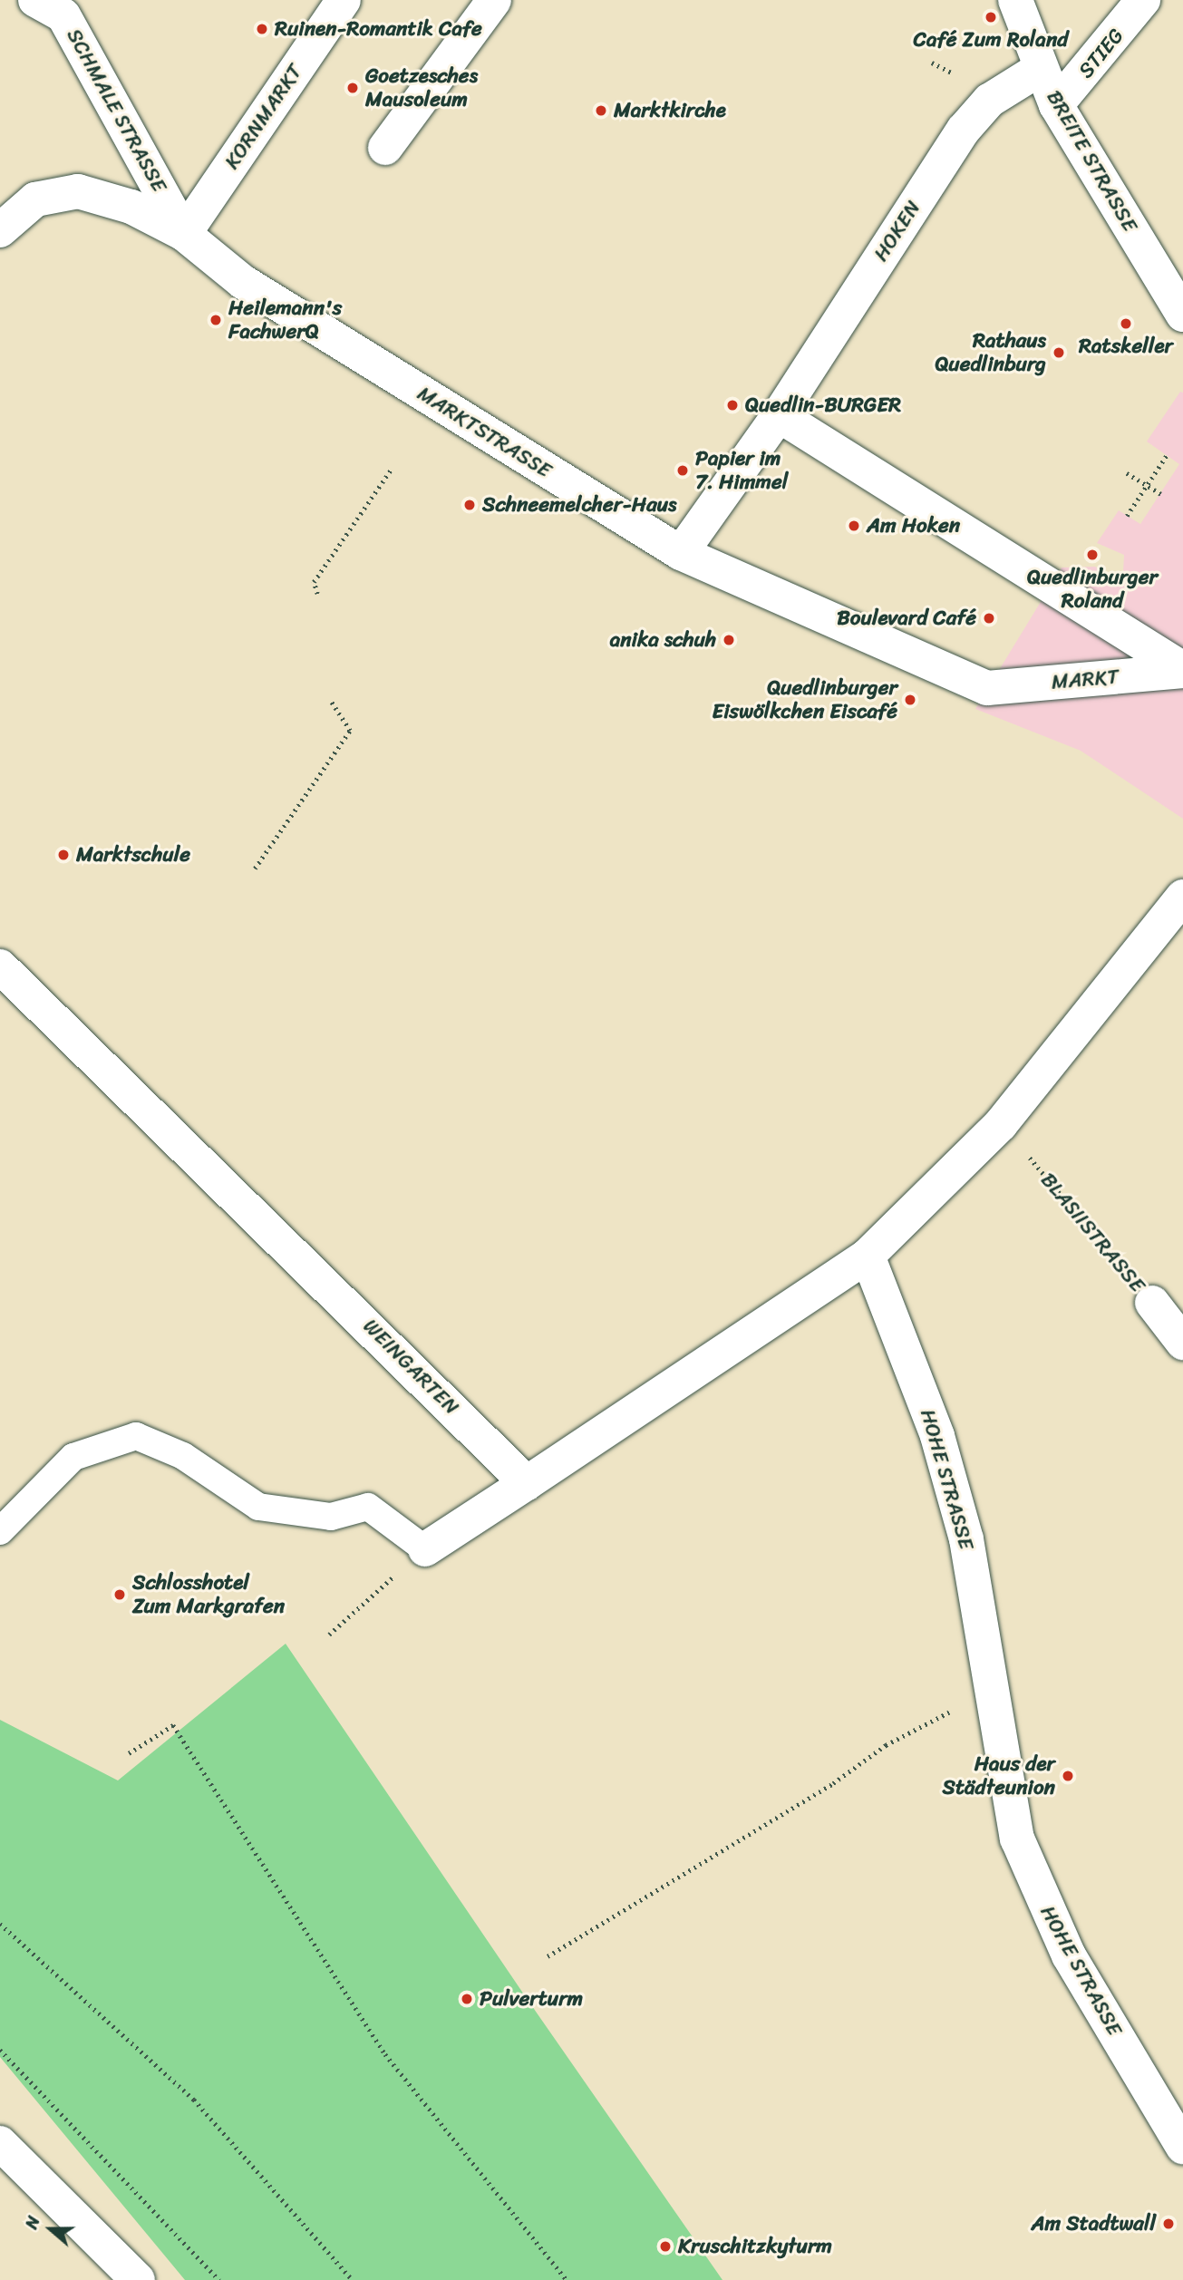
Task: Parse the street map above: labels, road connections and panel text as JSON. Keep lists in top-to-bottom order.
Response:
{
  "streets": {
    "street": [
      "STIEG",
      "SCHMALE STRASSE",
      "KORNMARKT",
      "BREITE STRASSE",
      "HOKEN",
      "MARKTSTRASSE",
      "MARKT",
      "BLASIISTRASSE",
      "WEINGARTEN",
      "HOHE STRASSE"
    ]
  },
  "crossings": [
    ["STIEG", "BREITE STRASSE"],
    ["SCHMALE STRASSE", "KORNMARKT"],
    ["SCHMALE STRASSE", "MARKTSTRASSE"],
    ["KORNMARKT", "MARKTSTRASSE"],
    ["BREITE STRASSE", "HOKEN"],
    ["HOKEN", "MARKTSTRASSE"],
    ["HOKEN", "MARKT"],
    ["MARKTSTRASSE", "MARKT"]
  ],
  "places": [
    "Café Zum Roland",
    "Ruinen-Romantik Cafe",
    "Goetzesches Mausoleum",
    "Marktkirche",
    "Heilemann's FachwerQ",
    "Ratskeller",
    "Rathaus Quedlinburg",
    "Quedlin-BURGER",
    "Papier im 7. Himmel",
    "Schneemelcher-Haus",
    "Am Hoken",
    "Quedlinburger Roland",
    "Boulevard Café",
    "anika schuh",
    "Quedlinburger Eiswölkchen Eiscafé",
    "Marktschule",
    "Schlosshotel Zum Markgrafen",
    "Haus der Städteunion",
    "Pulverturm",
    "Am Stadtwall",
    "Kruschitzkyturm"
  ],
  "north": "left"
}
